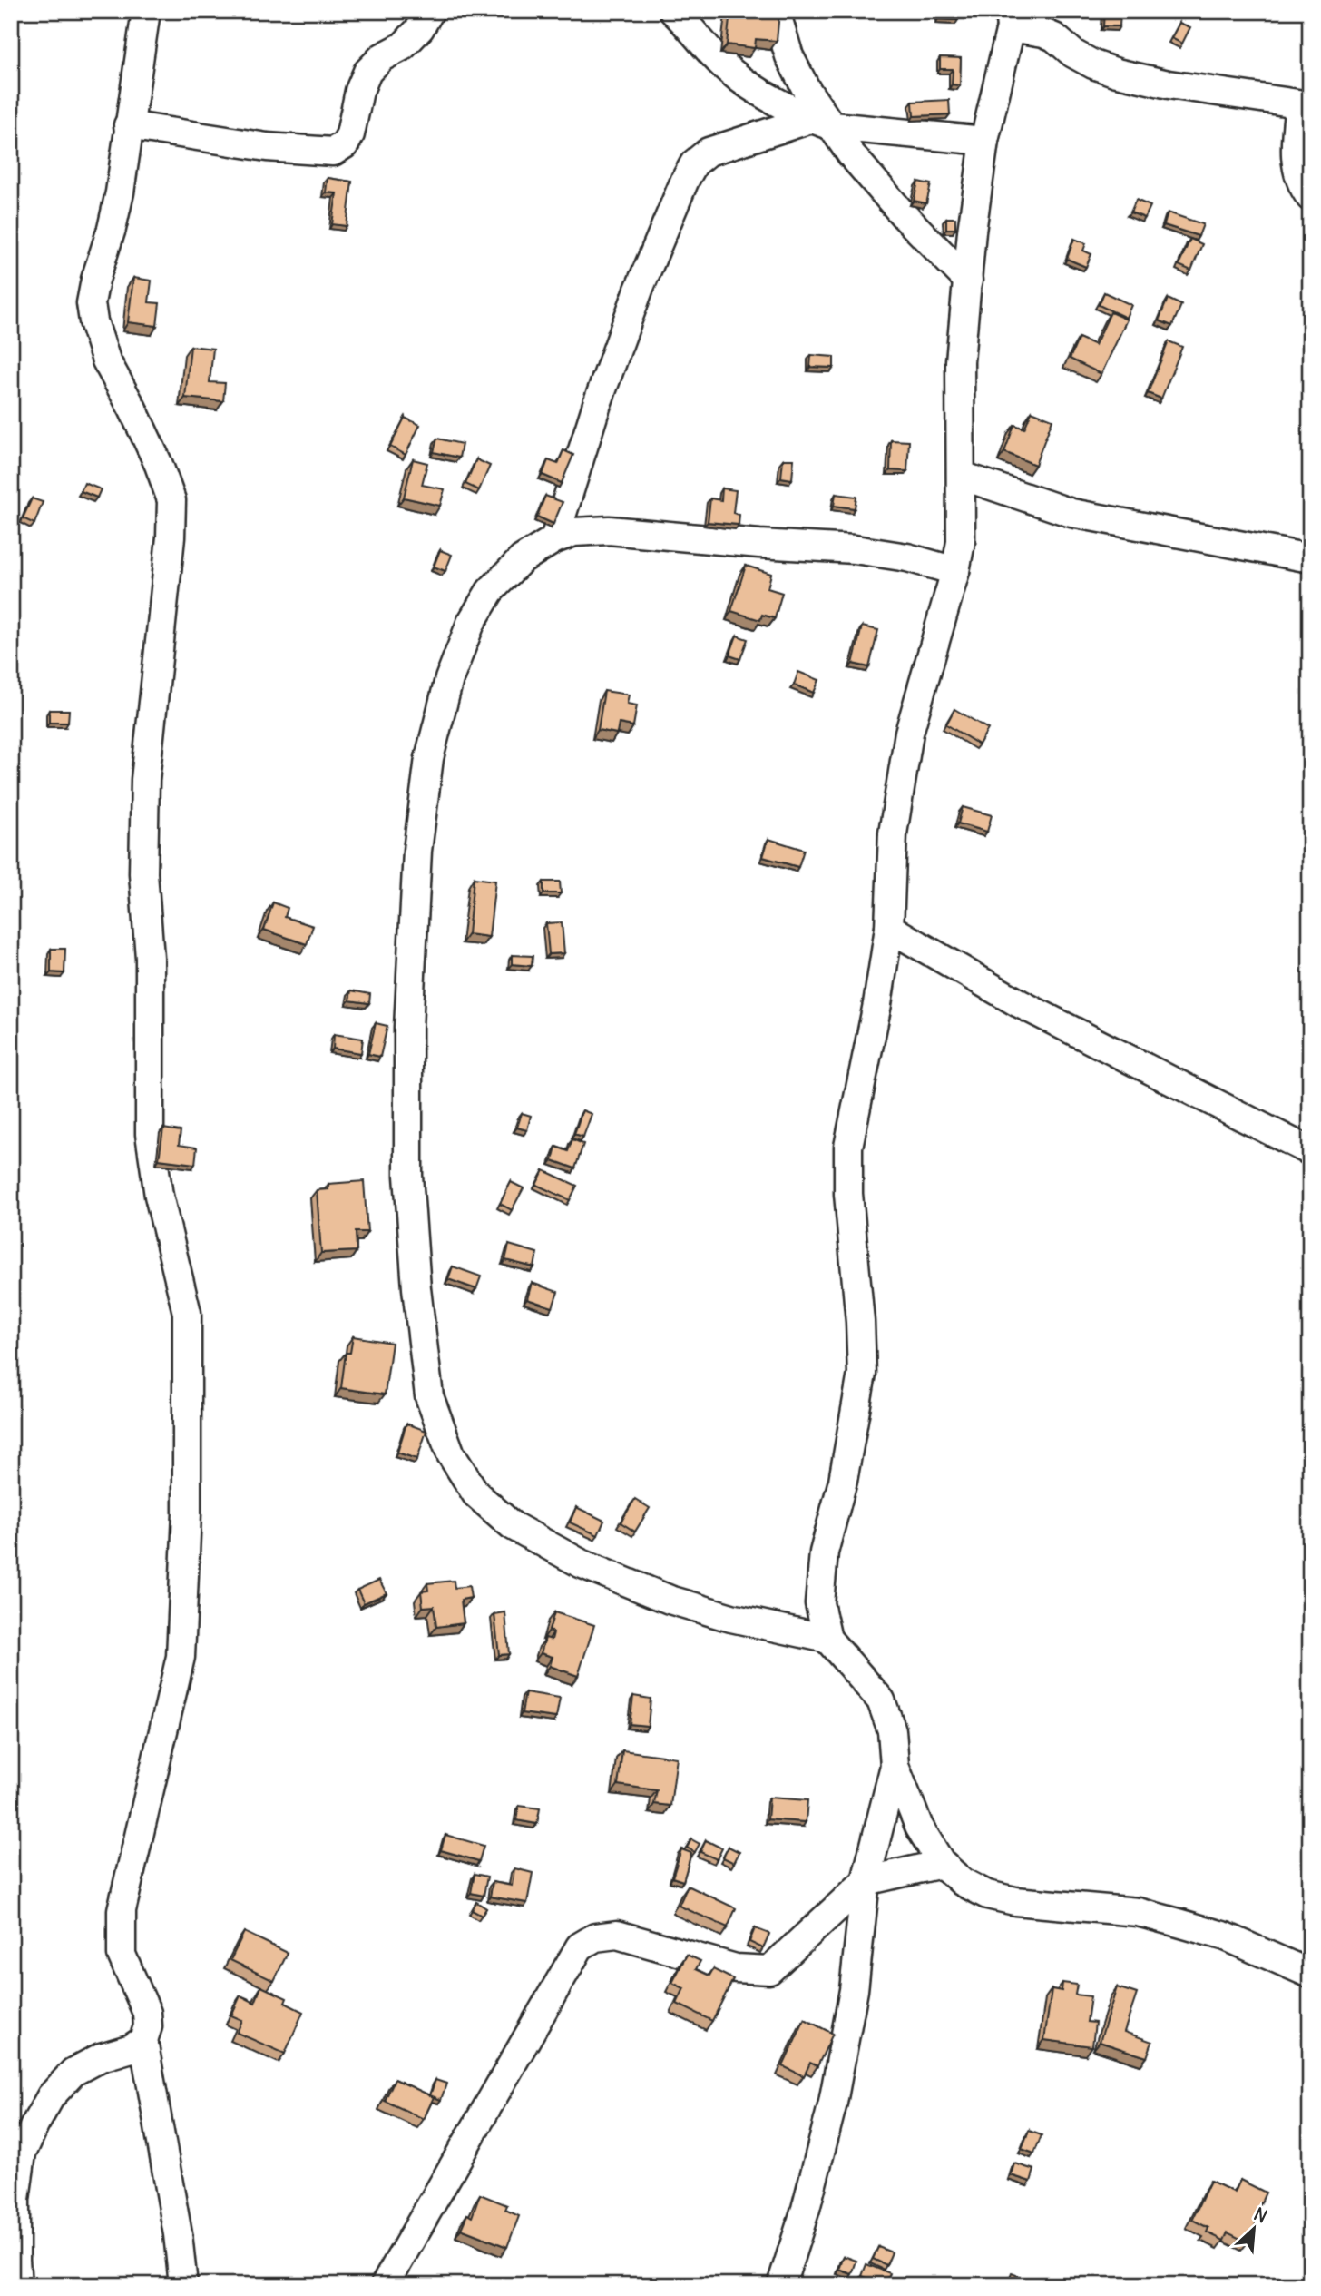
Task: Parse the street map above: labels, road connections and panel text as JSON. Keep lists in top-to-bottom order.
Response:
{
  "north": "top right"
}
